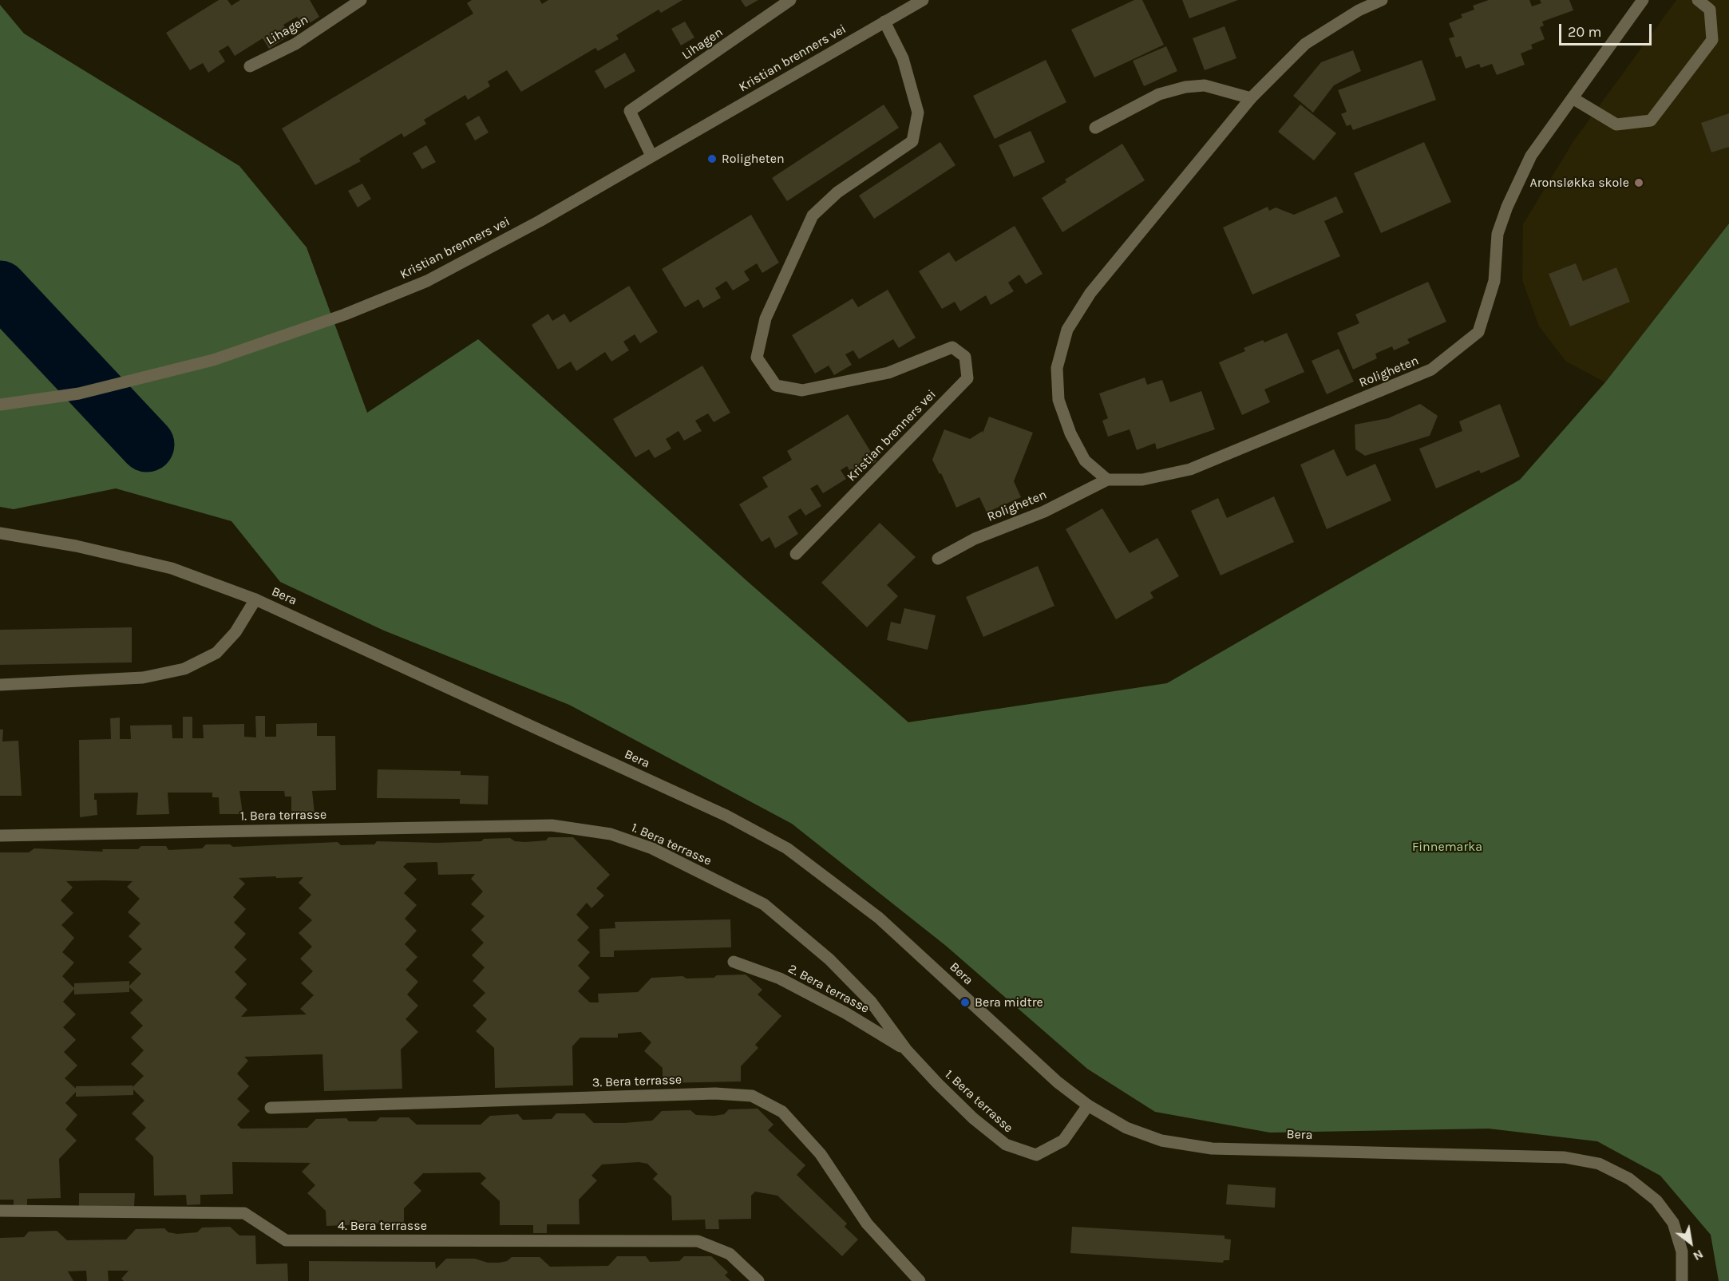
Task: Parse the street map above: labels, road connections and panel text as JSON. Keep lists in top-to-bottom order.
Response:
{
  "streets": {
    "street": [
      "Lihagen",
      "Kristian brenners vei",
      "Roligheten",
      "Bera",
      "1. Bera terrasse",
      "2. Bera terrasse",
      "3. Bera terrasse",
      "4. Bera terrasse"
    ]
  },
  "crossings": [
    ["Lihagen", "Kristian brenners vei"],
    ["Bera", "1. Bera terrasse"],
    ["1. Bera terrasse", "2. Bera terrasse"]
  ],
  "parks": ["Finnemarka"],
  "places": ["Roligheten", "Aronsløkka skole", "Bera midtre"],
  "scale_bar": "20 m",
  "north": "bottom right"
}
